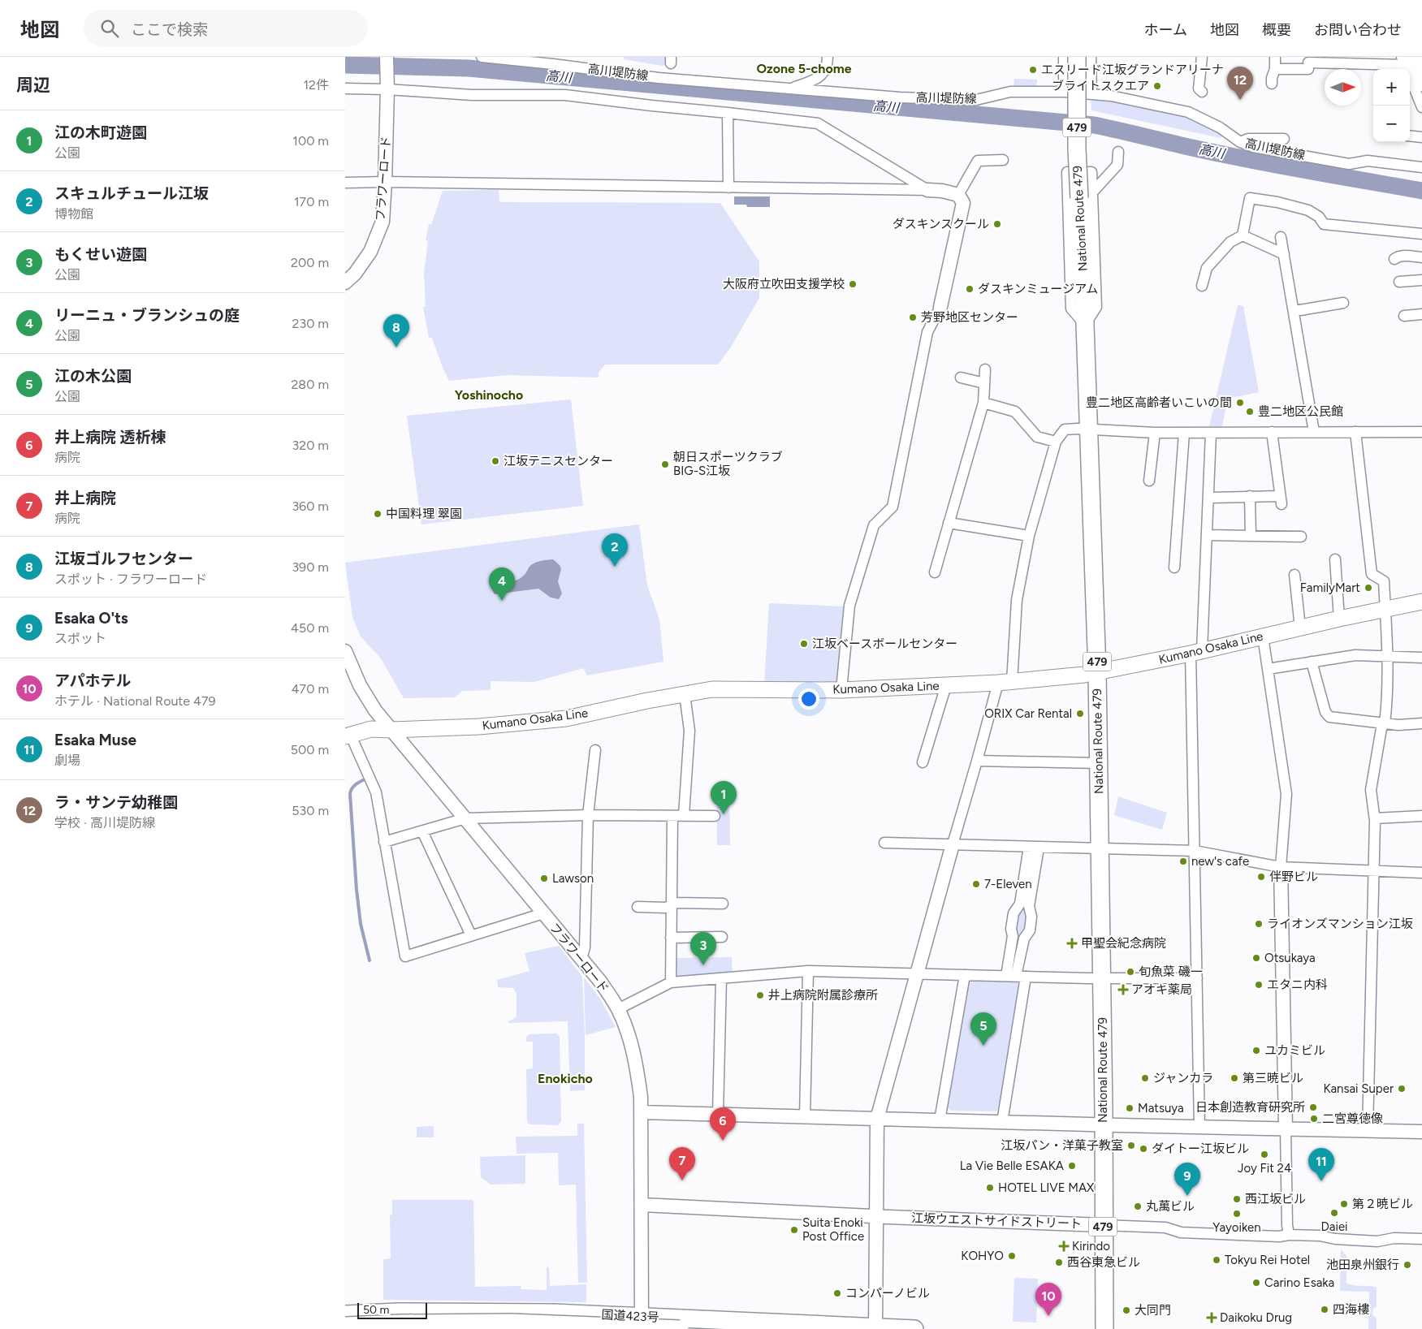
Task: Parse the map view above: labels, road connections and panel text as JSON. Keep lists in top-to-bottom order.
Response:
{
  "streets": {
    "highway": ["479", "National Route 479", "国道423号"],
    "main road": ["Kumano Osaka Line"],
    "street": ["高川堤防線", "フラワーロード", "江坂ウエストサイドストリート"]
  },
  "crossings": [
    ["フラワーロード", "Kumano Osaka Line"],
    ["フラワーロード", "江坂ウエストサイドストリート"],
    ["フラワーロード", "国道423号"],
    ["National Route 479", "Kumano Osaka Line"],
    ["National Route 479", "江坂ウエストサイドストリート"]
  ],
  "districts": ["Ozone 5-chome", "Yoshinocho", "Enokicho"],
  "water": ["高川"],
  "places": {
    "other": [
      "エスリード江坂グランドアリーナ",
      "ブライトスクエア",
      "ダスキンスクール",
      "大阪府立吹田支援学校",
      "ダスキンミュージアム",
      "芳野地区センター",
      "豊二地区高齢者いこいの間",
      "豊二地区公民館",
      "江坂テニスセンター",
      "朝日スポーツクラブ BIG-S江坂",
      "中国料理 翠園",
      "FamilyMart",
      "江坂ベースボールセンター",
      "ORIX Car Rental",
      "new's cafe",
      "伴野ビル",
      "Lawson",
      "7-Eleven",
      "ライオンズマンション江坂",
      "Otsukaya",
      "旬魚菜 磯一",
      "エタニ内科",
      "井上病院附属診療所",
      "ユカミビル",
      "ジャンカラ",
      "第三暁ビル",
      "Kansai Super",
      "日本創造教育研究所",
      "Matsuya",
      "二宮尊徳像",
      "江坂パン・洋菓子教室",
      "ダイトー江坂ビル",
      "Joy Fit 24",
      "La Vie Belle ESAKA",
      "HOTEL LIVE MAX",
      "西江坂ビル",
      "第２暁ビル",
      "丸萬ビル",
      "Daiei",
      "Yayoiken",
      "Suita Enoki Post Office",
      "KOHYO",
      "Tokyu Rei Hotel",
      "西谷東急ビル",
      "池田泉州銀行",
      "Carino Esaka",
      "コンパーノビル",
      "四海樓",
      "大同門"
    ],
    "health": [
      "甲聖会紀念病院",
      "アオキ薬局",
      "Kirindo",
      "Daikoku Drug"
    ]
  },
  "scale_bar": "50 m",
  "north": "right",
  "page": {
    "header": "地図",
    "search": "ここで検索",
    "nav": [
      "ホーム",
      "地図",
      "概要",
      "お問い合わせ"
    ],
    "heading": ["周辺", "12件"],
    "pins": [
      "12",
      "8",
      "2",
      "4",
      "1",
      "3",
      "5",
      "6",
      "7",
      "11",
      "9",
      "10"
    ],
    "map_buttons": ["+", "−"],
    "list": [
      {
        "mark": "1",
        "name": "江の木町遊園",
        "note": "公園",
        "value": "100 m"
      },
      {
        "mark": "2",
        "name": "スキュルチュール江坂",
        "note": "博物館",
        "value": "170 m"
      },
      {
        "mark": "3",
        "name": "もくせい遊園",
        "note": "公園",
        "value": "200 m"
      },
      {
        "mark": "4",
        "name": "リーニュ・ブランシュの庭",
        "note": "公園",
        "value": "230 m"
      },
      {
        "mark": "5",
        "name": "江の木公園",
        "note": "公園",
        "value": "280 m"
      },
      {
        "mark": "6",
        "name": "井上病院 透析棟",
        "note": "病院",
        "value": "320 m"
      },
      {
        "mark": "7",
        "name": "井上病院",
        "note": "病院",
        "value": "360 m"
      },
      {
        "mark": "8",
        "name": "江坂ゴルフセンター",
        "note": "スポット · フラワーロード",
        "value": "390 m"
      },
      {
        "mark": "9",
        "name": "Esaka O'ts",
        "note": "スポット",
        "value": "450 m"
      },
      {
        "mark": "10",
        "name": "アパホテル",
        "note": "ホテル · National Route 479",
        "value": "470 m"
      },
      {
        "mark": "11",
        "name": "Esaka Muse",
        "note": "劇場",
        "value": "500 m"
      },
      {
        "mark": "12",
        "name": "ラ・サンテ幼稚園",
        "note": "学校 · 高川堤防線",
        "value": "530 m"
      }
    ],
    "scale": "50 m"
  }
}
